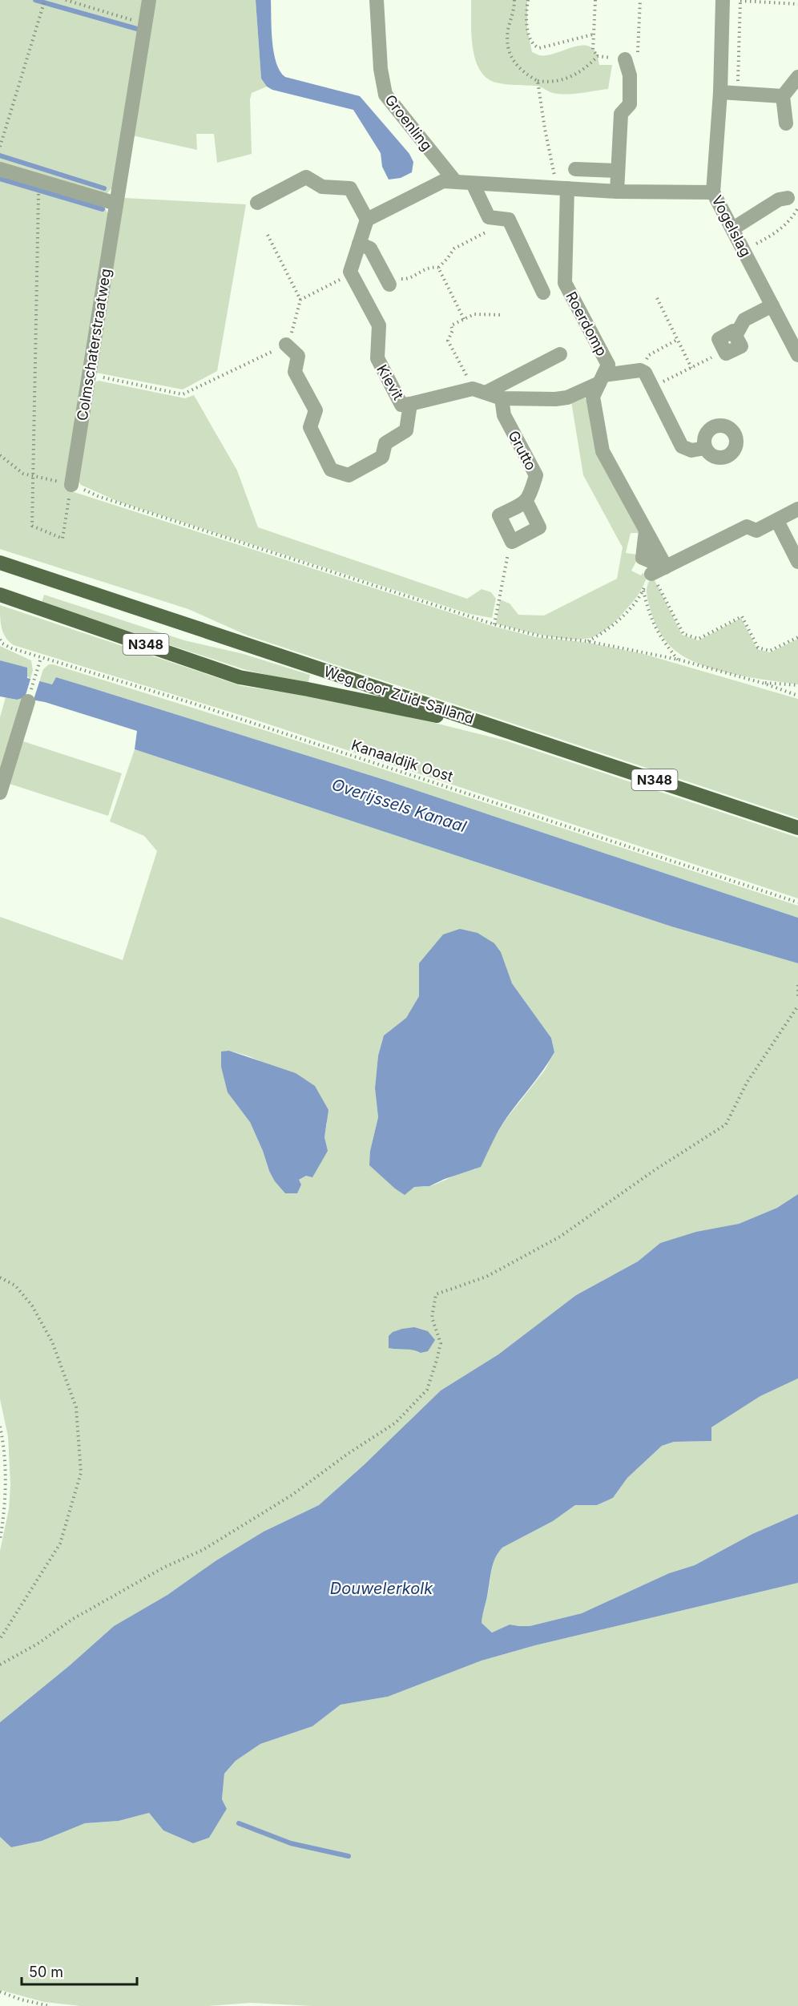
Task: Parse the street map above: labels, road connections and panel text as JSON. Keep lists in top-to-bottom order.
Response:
{
  "streets": {
    "main road": ["N348", "Weg door Zuid-Salland"],
    "street": [
      "Groenling",
      "Vogelslag",
      "Roerdomp",
      "Colmschaterstraatweg",
      "Kievit",
      "Grutto"
    ],
    "path": ["Kanaaldijk Oost"]
  },
  "crossings": [
    ["N348", "Weg door Zuid-Salland"]
  ],
  "water": ["Overijssels Kanaal", "Douwelerkolk"],
  "scale_bar": "50 m"
}
